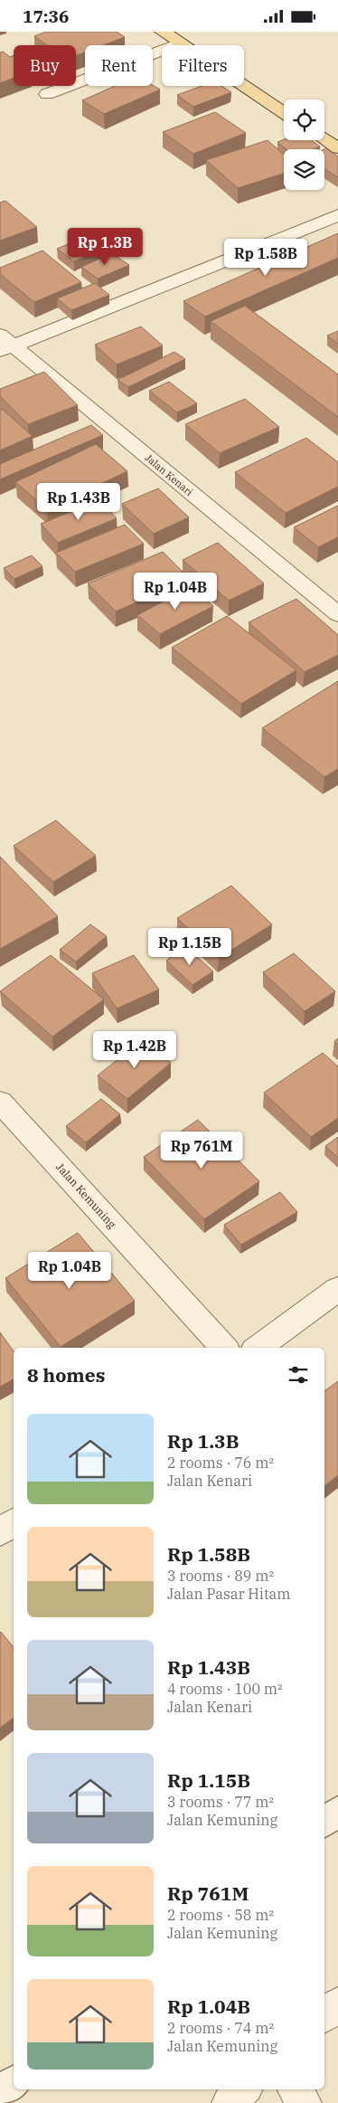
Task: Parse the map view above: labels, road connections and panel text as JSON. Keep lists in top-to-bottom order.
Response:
{
  "streets": {
    "street": ["Jalan Kenari", "Jalan Kemuning"]
  },
  "page": {
    "status": "17:36",
    "chip": ["Buy", "Rent", "Filters"],
    "price": [
      "Rp 1.3B",
      "Rp 1.58B",
      "Rp 1.43B",
      "Rp 1.04B",
      "Rp 1.15B",
      "Rp 1.42B",
      "Rp 761M",
      "Rp 1.04B"
    ],
    "heading": "8 homes",
    "list": [
      {
        "name": "Rp 1.3B",
        "note": "2 rooms · 76 m² · Jalan Kenari"
      },
      {
        "name": "Rp 1.58B",
        "note": "3 rooms · 89 m² · Jalan Pasar Hitam"
      },
      {
        "name": "Rp 1.43B",
        "note": "4 rooms · 100 m² · Jalan Kenari"
      },
      {
        "name": "Rp 1.15B",
        "note": "3 rooms · 77 m² · Jalan Kemuning"
      },
      {
        "name": "Rp 761M",
        "note": "2 rooms · 58 m² · Jalan Kemuning"
      },
      {
        "name": "Rp 1.04B",
        "note": "2 rooms · 74 m² · Jalan Kemuning"
      }
    ]
  }
}
